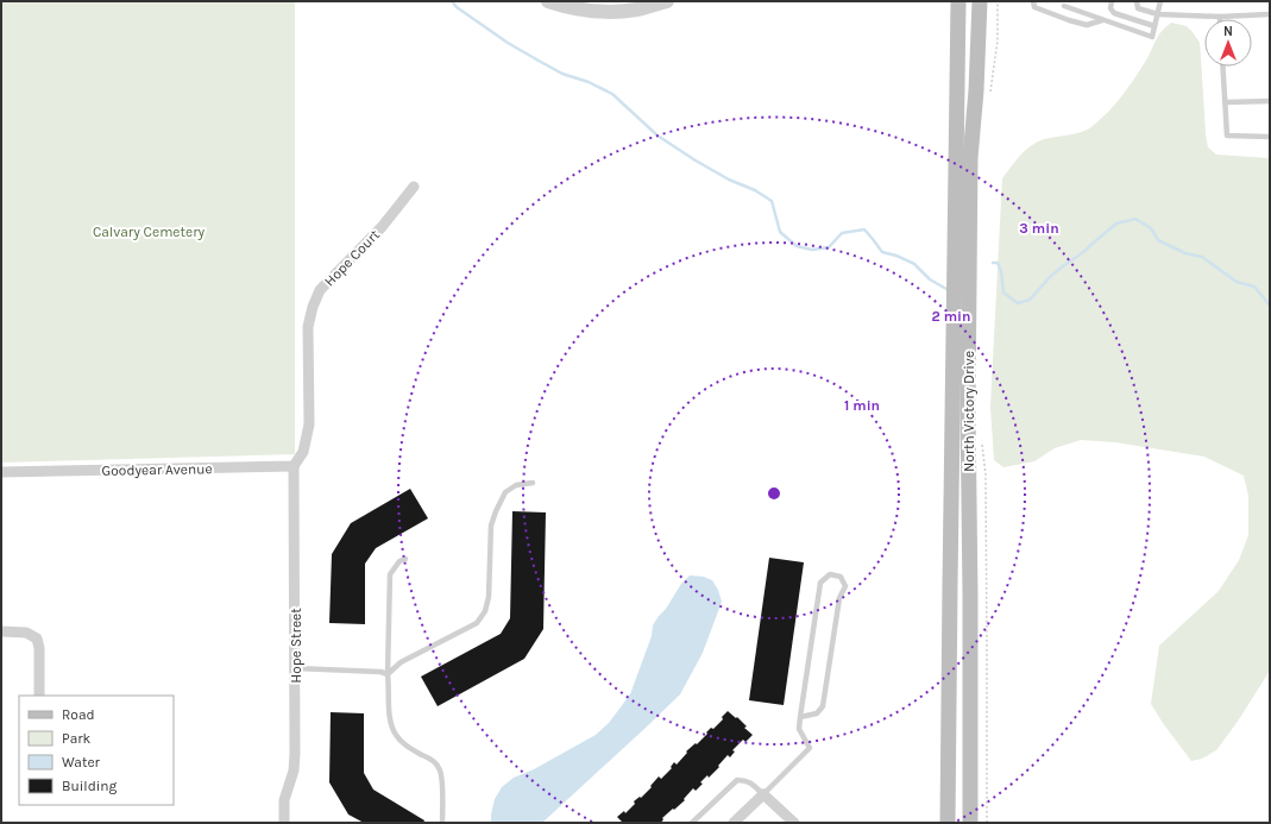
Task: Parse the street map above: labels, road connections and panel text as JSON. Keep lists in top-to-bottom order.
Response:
{
  "streets": {
    "main road": ["North Victory Drive"],
    "street": ["Hope Court", "Goodyear Avenue", "Hope Street"]
  },
  "crossings": [
    ["Hope Court", "Goodyear Avenue"],
    ["Hope Court", "Hope Street"],
    ["Goodyear Avenue", "Hope Street"]
  ],
  "parks": ["Calvary Cemetery"],
  "legend": [
    "Road",
    "Park",
    "Water",
    "Building"
  ],
  "north": "top",
  "rings": ["3 min", "2 min", "1 min"]
}
